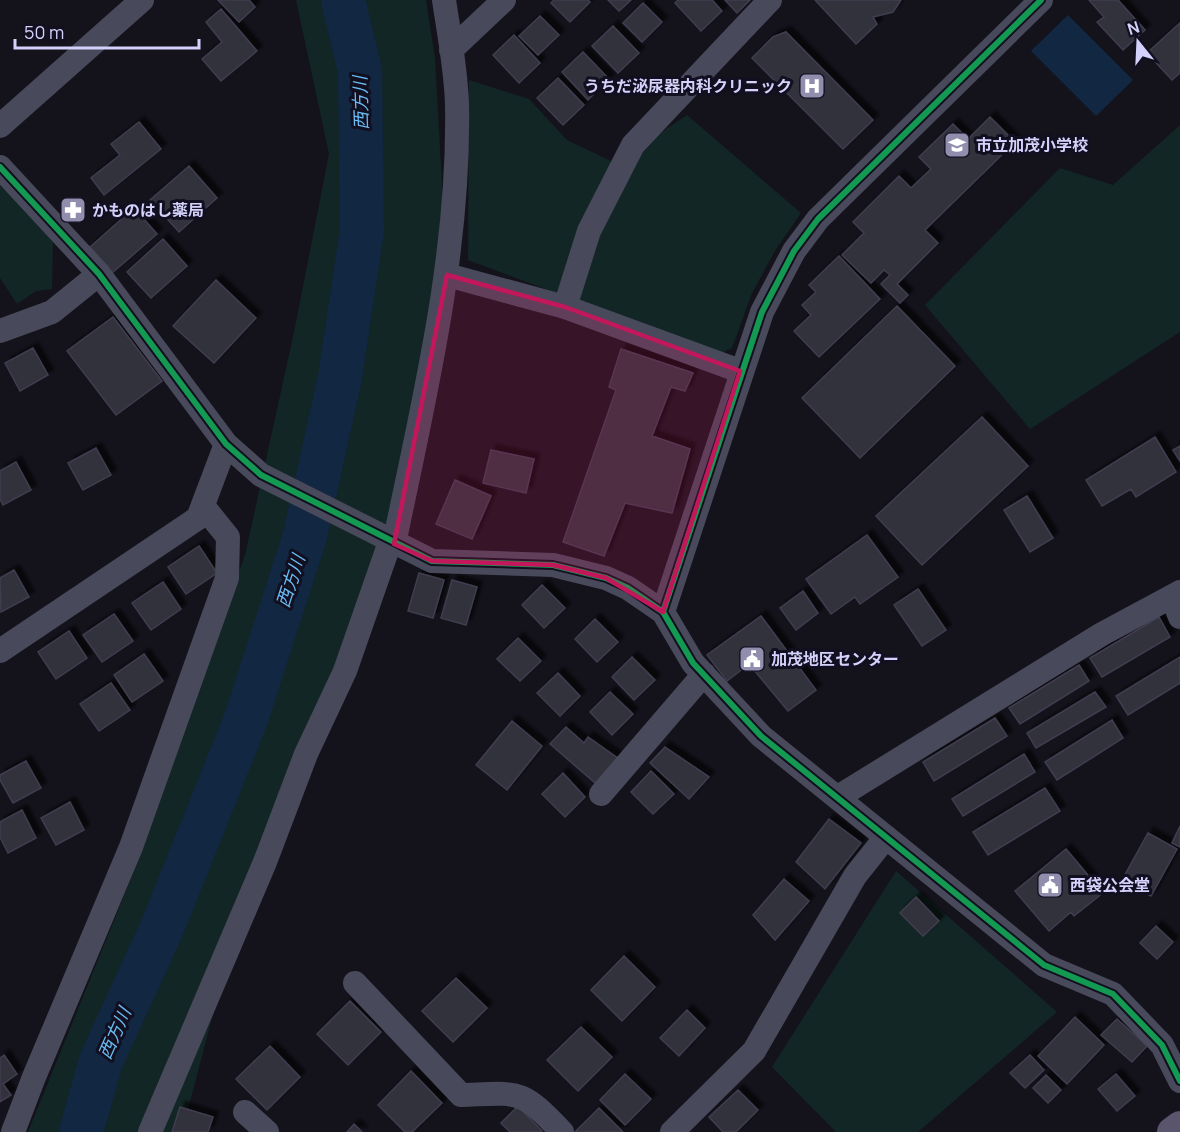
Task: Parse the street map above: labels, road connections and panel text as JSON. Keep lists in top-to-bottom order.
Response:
{
  "water": ["西方川"],
  "places": {
    "hospital": ["うちだ泌尿器内科クリニック"],
    "school or university": ["市立加茂小学校"],
    "pharmacy": ["かものはし薬局"],
    "public building": ["加茂地区センター", "西袋公会堂"]
  },
  "scale_bar": "50 m",
  "north": "top"
}
